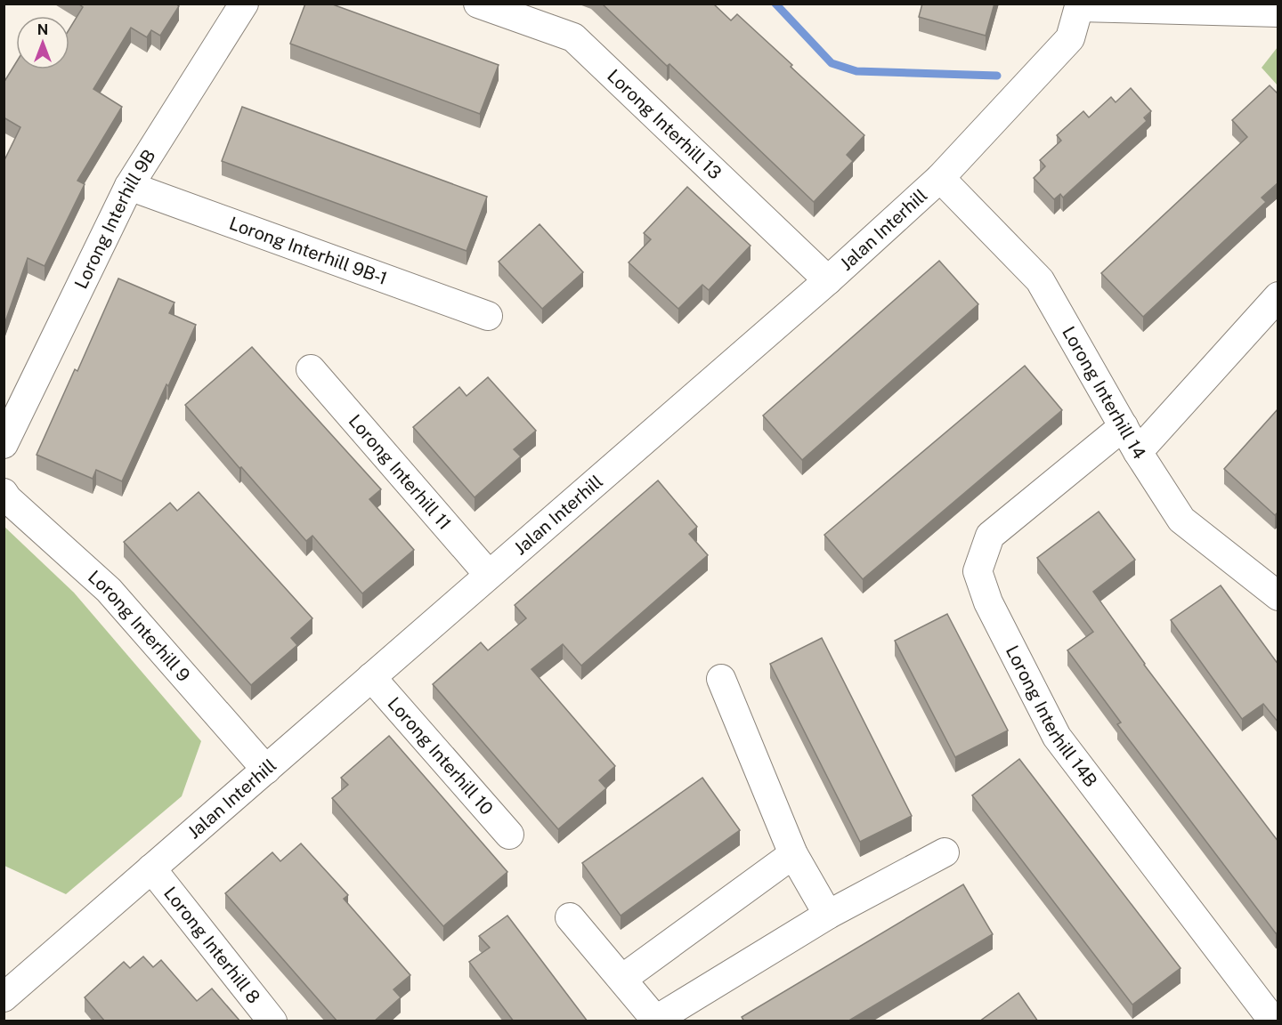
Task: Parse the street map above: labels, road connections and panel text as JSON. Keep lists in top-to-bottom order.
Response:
{
  "streets": {
    "street": [
      "Lorong Interhill 13",
      "Lorong Interhill 9B",
      "Jalan Interhill",
      "Lorong Interhill 9B-1",
      "Lorong Interhill 14",
      "Lorong Interhill 11",
      "Lorong Interhill 9",
      "Lorong Interhill 14B",
      "Lorong Interhill 10",
      "Lorong Interhill 8"
    ]
  },
  "crossings": [
    ["Lorong Interhill 13", "Jalan Interhill"],
    ["Lorong Interhill 9B", "Lorong Interhill 9B-1"],
    ["Jalan Interhill", "Lorong Interhill 14"],
    ["Jalan Interhill", "Lorong Interhill 11"],
    ["Jalan Interhill", "Lorong Interhill 9"],
    ["Jalan Interhill", "Lorong Interhill 10"],
    ["Jalan Interhill", "Lorong Interhill 8"],
    ["Lorong Interhill 14", "Lorong Interhill 14B"]
  ],
  "north": "top"
}
